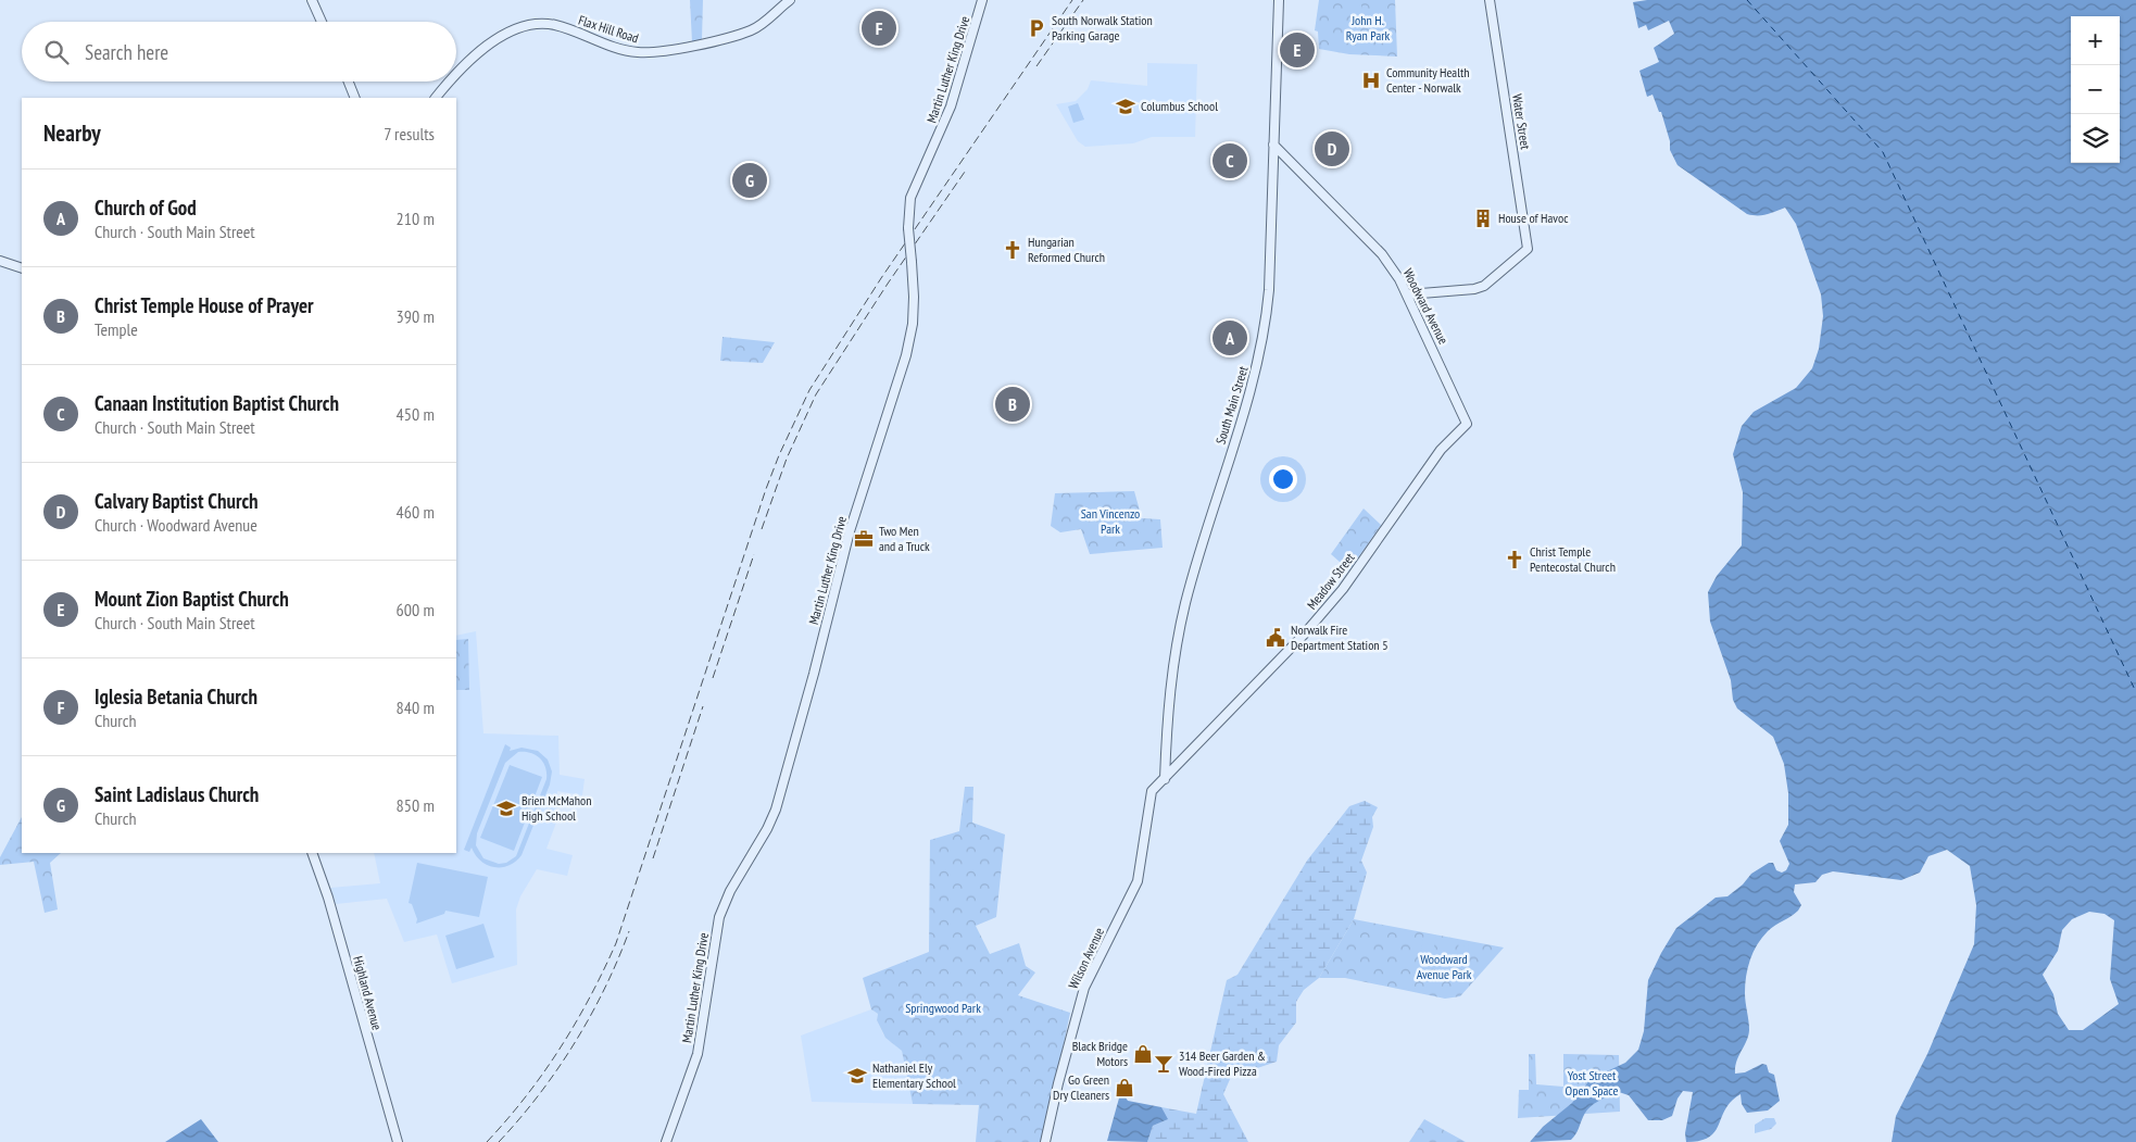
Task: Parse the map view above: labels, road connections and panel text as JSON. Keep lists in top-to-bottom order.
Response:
{
  "streets": {
    "main road": [
      "Flax Hill Road",
      "Martin Luther King Drive",
      "Water Street",
      "Woodward Avenue",
      "South Main Street",
      "Meadow Street",
      "Wilson Avenue",
      "Highland Avenue"
    ]
  },
  "crossings": [
    ["Water Street", "Woodward Avenue"],
    ["Woodward Avenue", "South Main Street"],
    ["Woodward Avenue", "Meadow Street"],
    ["South Main Street", "Meadow Street"],
    ["Meadow Street", "Wilson Avenue"]
  ],
  "parks": [
    "John H. Ryan Park",
    "San Vincenzo Park",
    "Woodward Avenue Park",
    "Springwood Park",
    "Yost Street Open Space"
  ],
  "places": {
    "parking": ["South Norwalk Station Parking Garage"],
    "hospital": ["Community Health Center - Norwalk"],
    "school or university": ["Columbus School", "Brien McMahon High School", "Nathaniel Ely Elementary School"],
    "building": ["House of Havoc"],
    "church": ["Hungarian Reformed Church", "Christ Temple Pentecostal Church"],
    "office": ["Two Men and a Truck"],
    "public building": ["Norwalk Fire Department Station 5"],
    "shop": ["Black Bridge Motors", "Go Green Dry Cleaners"],
    "bar": ["314 Beer Garden & Wood-Fired Pizza"]
  },
  "page": {
    "pins": [
      "F",
      "E",
      "D",
      "C",
      "G",
      "A",
      "B"
    ],
    "map_buttons": ["+", "−"],
    "search": "Search here",
    "heading": ["Nearby", "7 results"],
    "list": [
      {
        "mark": "A",
        "name": "Church of God",
        "note": "Church · South Main Street",
        "value": "210 m"
      },
      {
        "mark": "B",
        "name": "Christ Temple House of Prayer",
        "note": "Temple",
        "value": "390 m"
      },
      {
        "mark": "C",
        "name": "Canaan Institution Baptist Church",
        "note": "Church · South Main Street",
        "value": "450 m"
      },
      {
        "mark": "D",
        "name": "Calvary Baptist Church",
        "note": "Church · Woodward Avenue",
        "value": "460 m"
      },
      {
        "mark": "E",
        "name": "Mount Zion Baptist Church",
        "note": "Church · South Main Street",
        "value": "600 m"
      },
      {
        "mark": "F",
        "name": "Iglesia Betania Church",
        "note": "Church",
        "value": "840 m"
      },
      {
        "mark": "G",
        "name": "Saint Ladislaus Church",
        "note": "Church",
        "value": "850 m"
      }
    ]
  }
}
